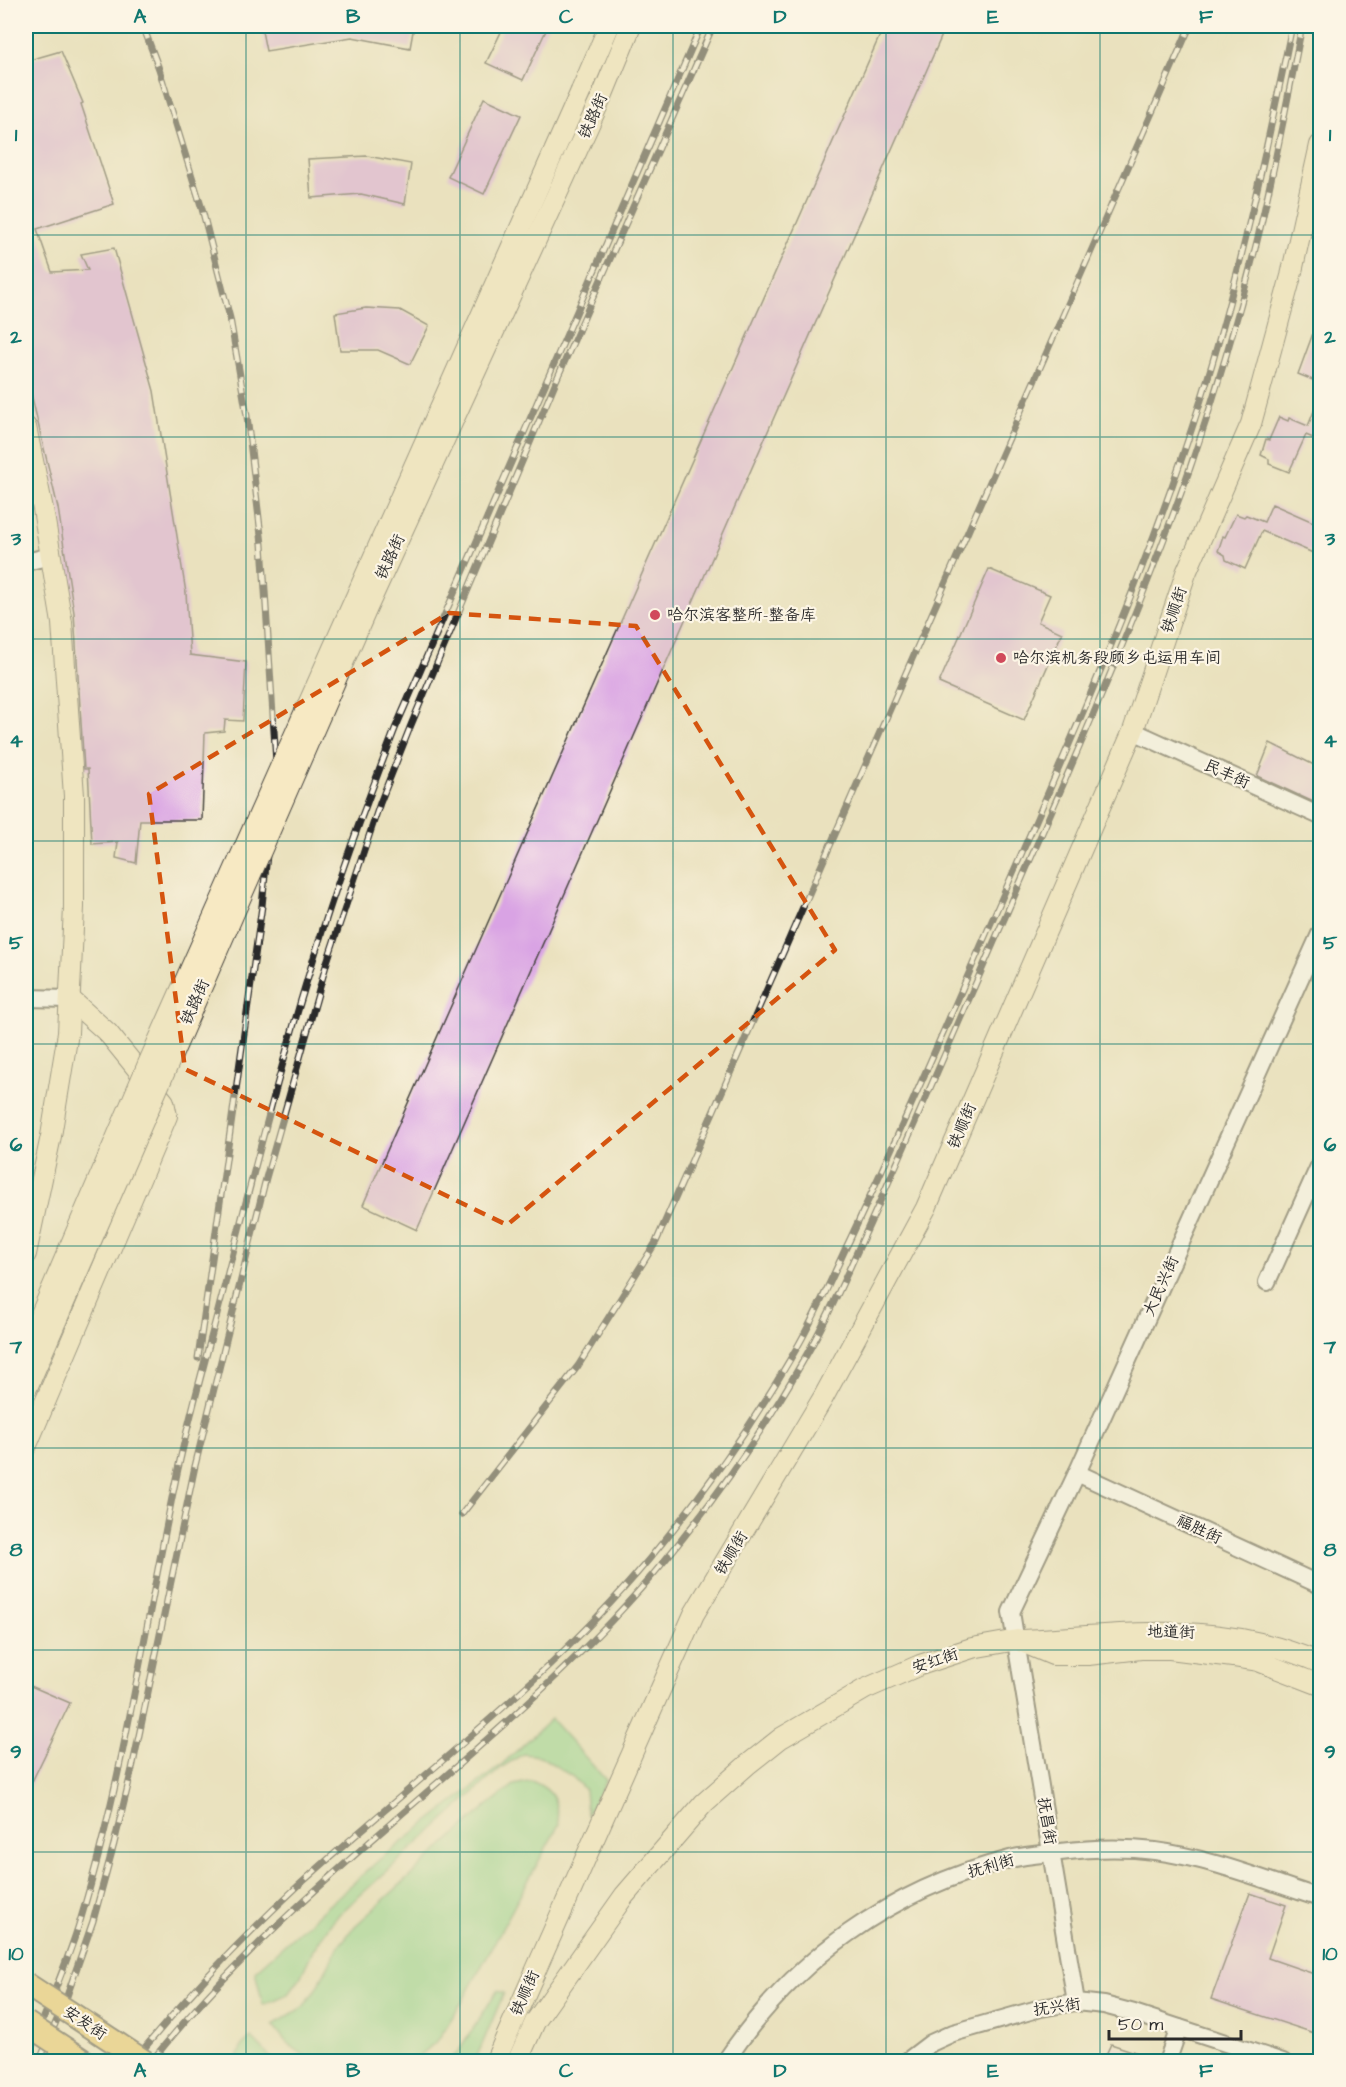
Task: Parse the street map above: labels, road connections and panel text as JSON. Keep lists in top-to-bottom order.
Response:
{
  "streets": {
    "highway": ["安发街"],
    "main road": [
      "铁路街",
      "铁顺街",
      "地道街",
      "安红街"
    ],
    "street": [
      "民丰街",
      "大民兴街",
      "福胜街",
      "抚昌街",
      "抚利街",
      "抚兴街"
    ]
  },
  "crossings": [
    ["铁顺街", "民丰街"],
    ["铁顺街", "安红街"],
    ["大民兴街", "福胜街"],
    ["大民兴街", "地道街"],
    ["大民兴街", "安红街"],
    ["大民兴街", "抚昌街"],
    ["地道街", "安红街"],
    ["地道街", "抚昌街"],
    ["安红街", "抚昌街"],
    ["抚昌街", "抚利街"],
    ["抚昌街", "抚兴街"]
  ],
  "places": ["哈尔滨客整所-整备库", "哈尔滨机务段顾乡屯运用车间"],
  "scale_bar": "50 m",
  "grid": {
    "columns": [
      "A",
      "B",
      "C",
      "D",
      "E",
      "F"
    ],
    "rows": [
      "1",
      "2",
      "3",
      "4",
      "5",
      "6",
      "7",
      "8",
      "9",
      "10"
    ]
  }
}
